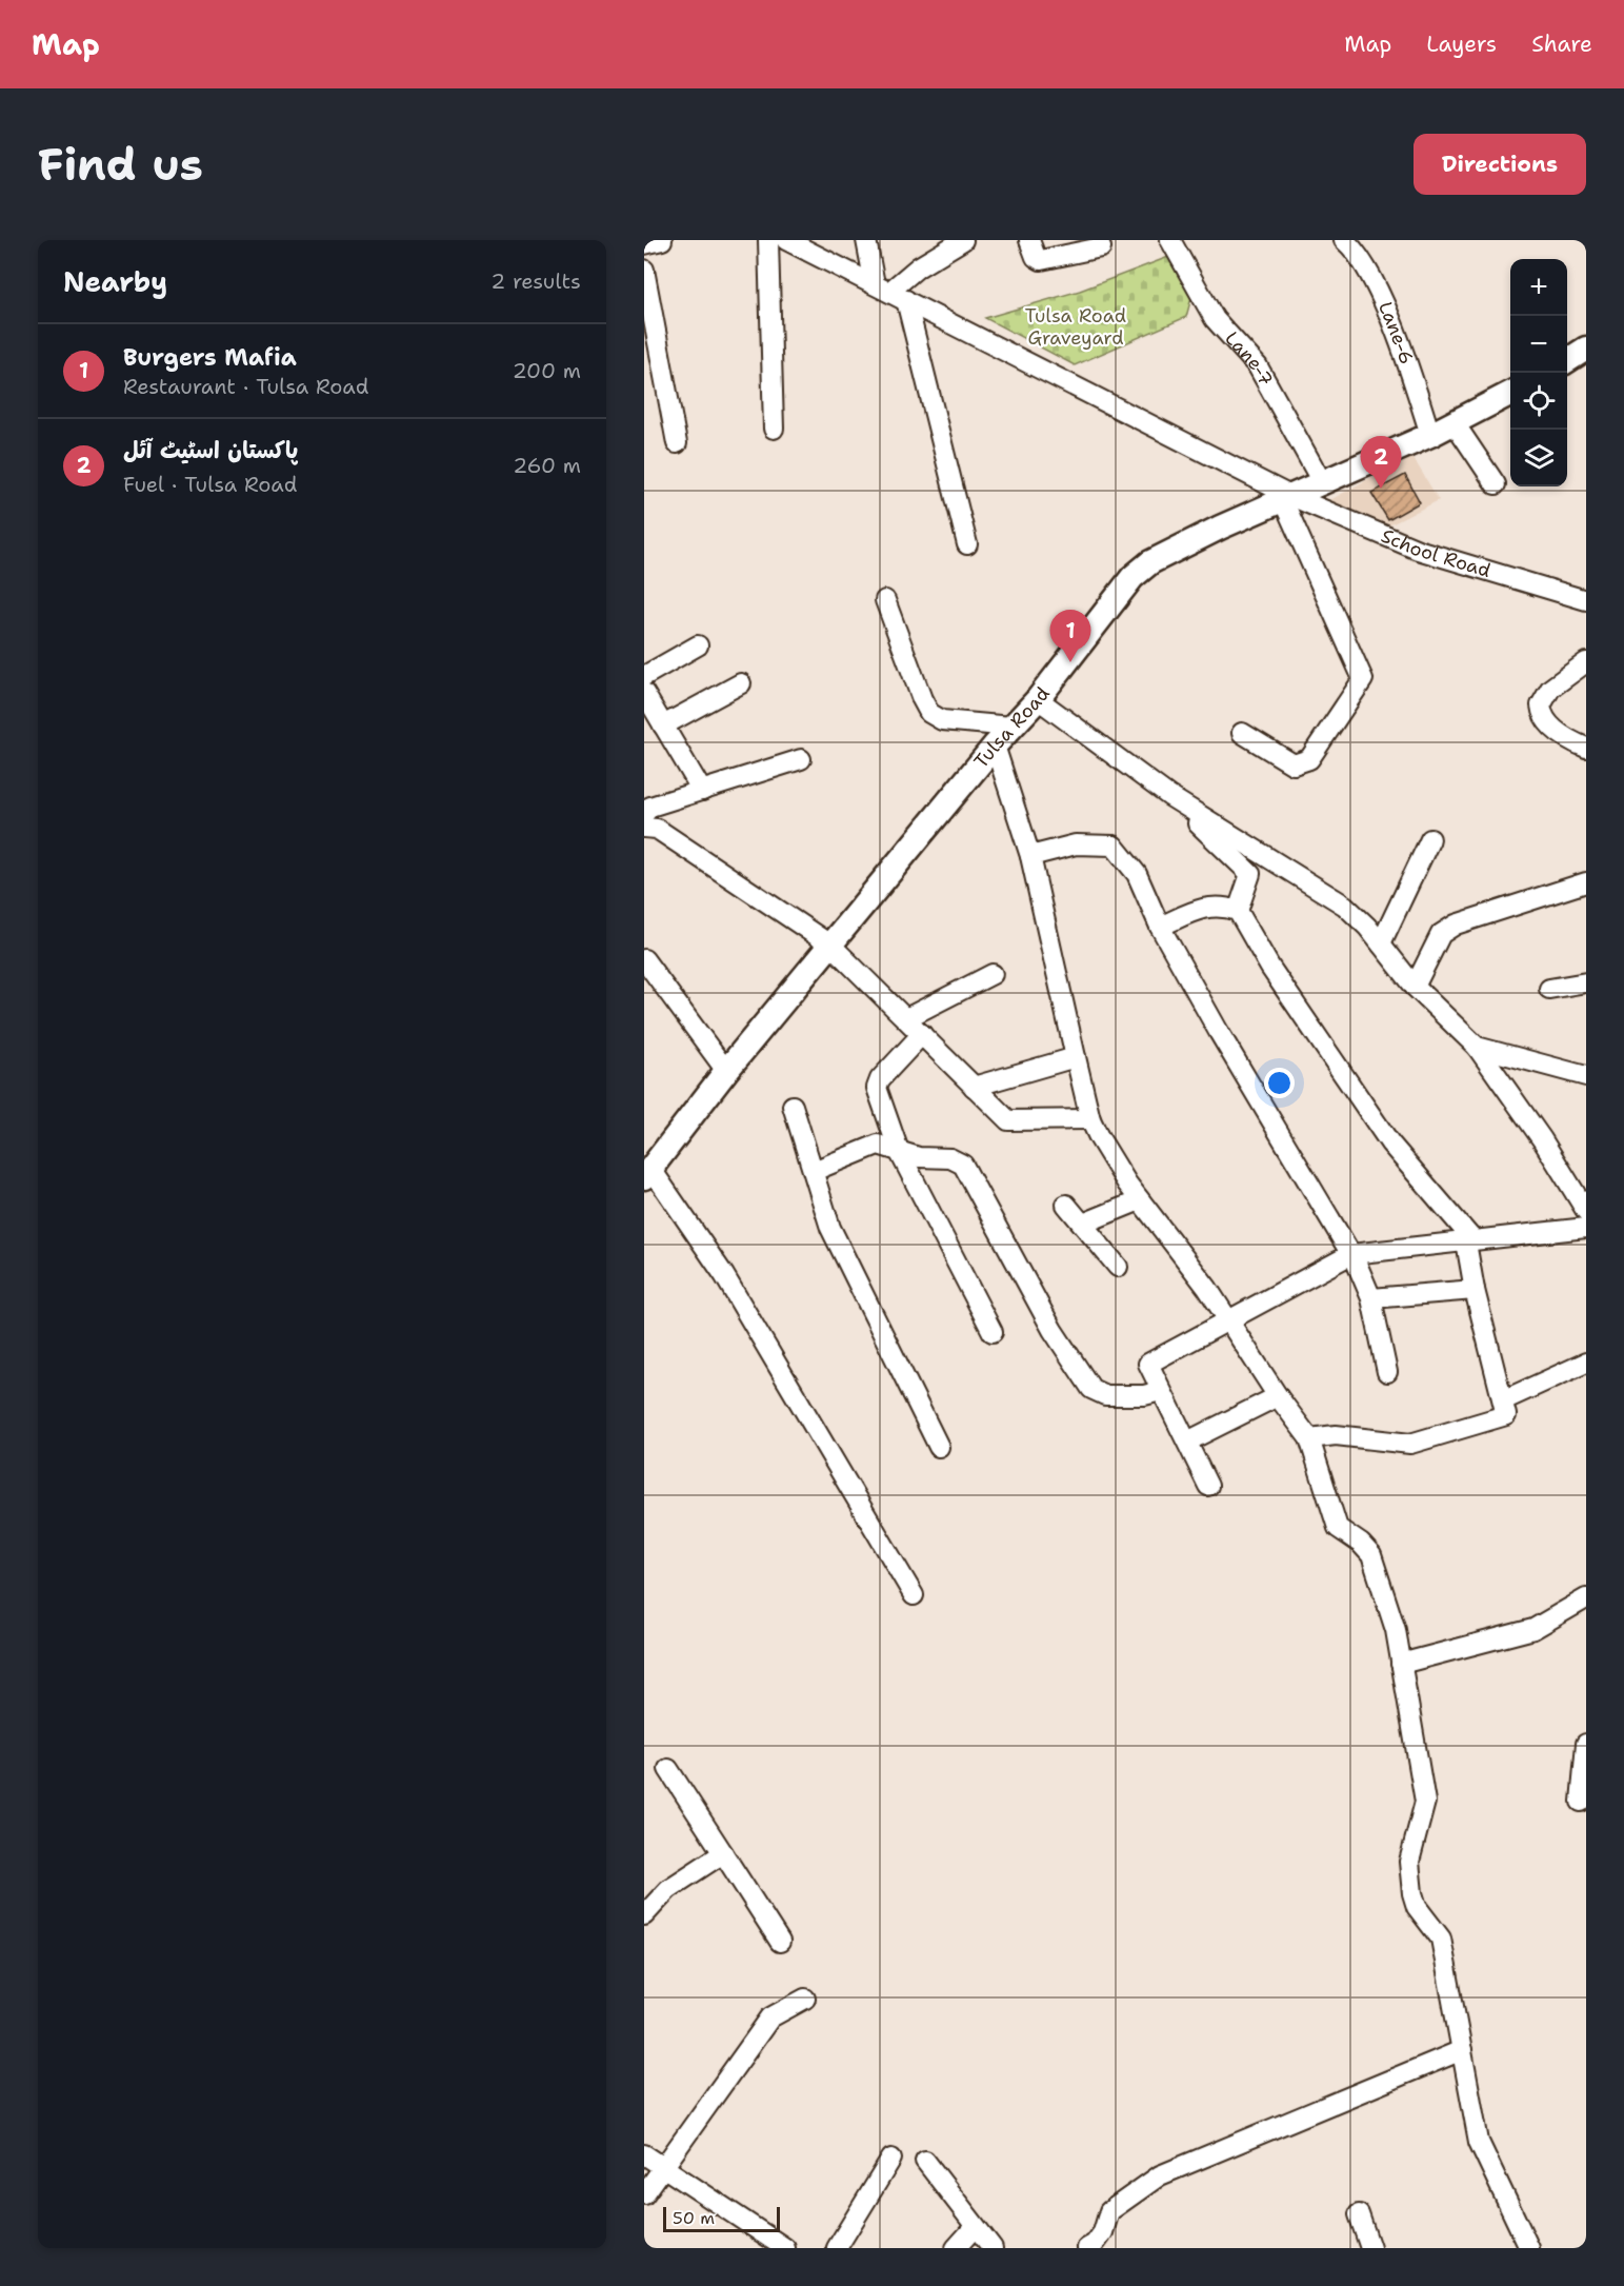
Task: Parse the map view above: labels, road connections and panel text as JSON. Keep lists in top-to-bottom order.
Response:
{
  "streets": {
    "main road": ["Tulsa Road"],
    "street": ["Lane-6", "Lane-7", "School Road"]
  },
  "crossings": [
    ["Lane-6", "Tulsa Road"],
    ["Lane-7", "Tulsa Road"],
    ["School Road", "Tulsa Road"]
  ],
  "parks": ["Tulsa Road Graveyard"],
  "scale_bar": "50 m",
  "page": {
    "header": "Map",
    "nav": ["Map", "Layers", "Share"],
    "buttons": "Directions",
    "title": "Find us",
    "heading": ["Nearby", "2 results"],
    "map_buttons": ["+", "−"],
    "list": [
      {
        "mark": "1",
        "name": "Burgers Mafia",
        "note": "Restaurant · Tulsa Road",
        "value": "200 m"
      },
      {
        "mark": "2",
        "name": "پاکستان اسٹیٹ آئل",
        "note": "Fuel · Tulsa Road",
        "value": "260 m"
      }
    ],
    "pins": ["2", "1"],
    "scale": "50 m"
  }
}
